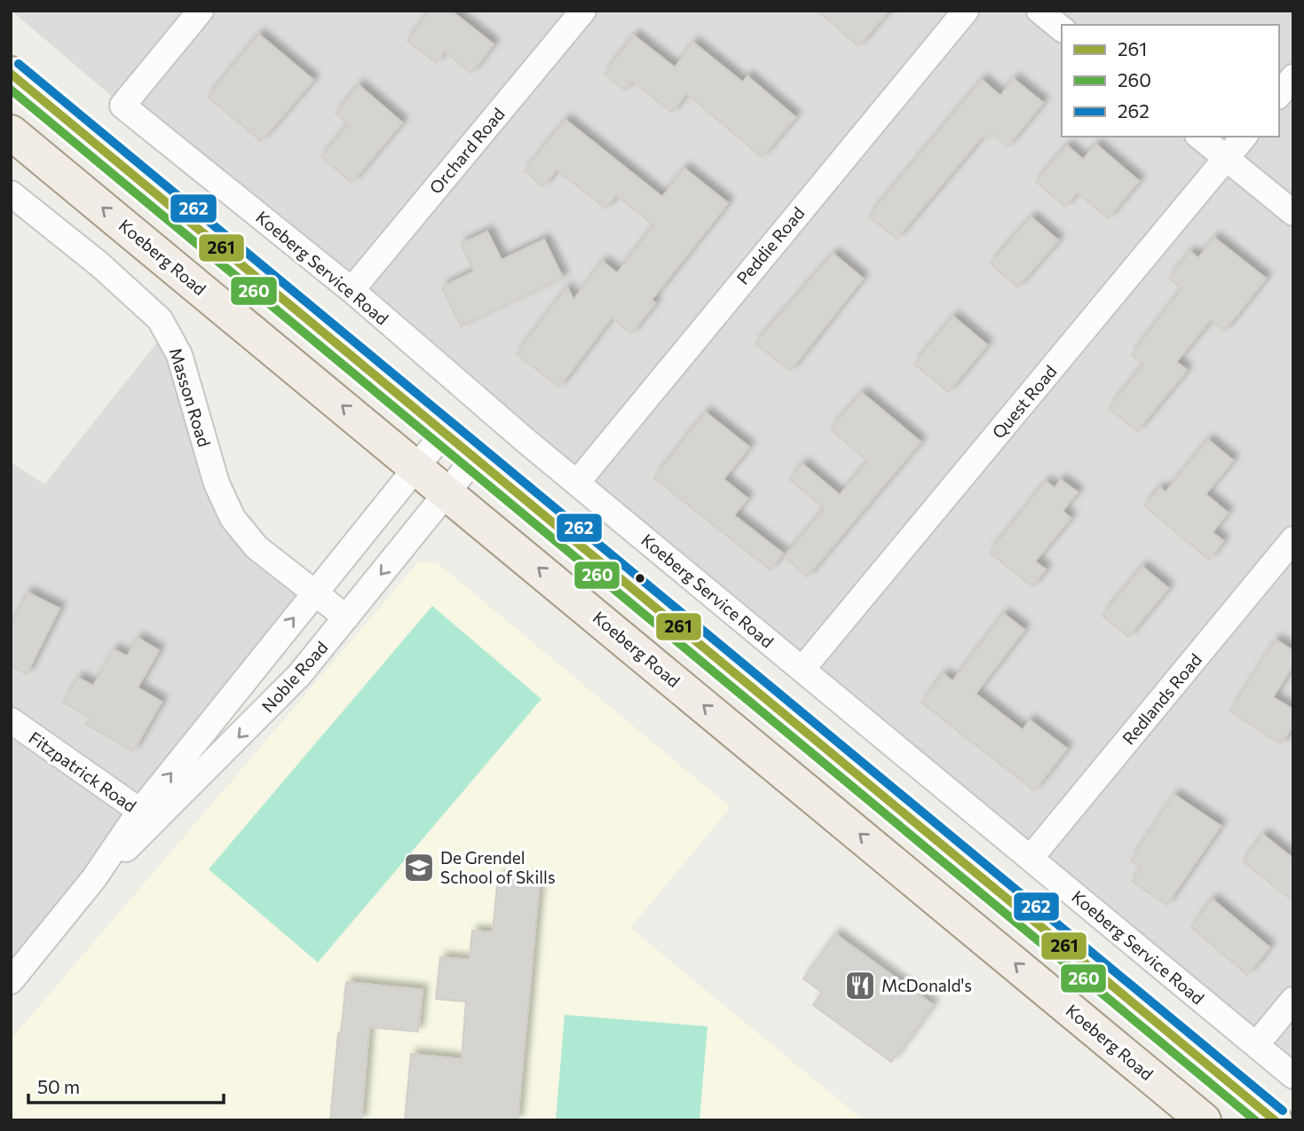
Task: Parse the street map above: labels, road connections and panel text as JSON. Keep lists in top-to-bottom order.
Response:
{
  "streets": {
    "main road": ["Koeberg Road"],
    "street": [
      "Orchard Road",
      "Peddie Road",
      "Koeberg Service Road",
      "Masson Road",
      "Quest Road",
      "Noble Road",
      "Redlands Road",
      "Fitzpatrick Road"
    ]
  },
  "crossings": [
    ["Orchard Road", "Koeberg Service Road"],
    ["Peddie Road", "Koeberg Service Road"],
    ["Koeberg Road", "Noble Road"],
    ["Koeberg Service Road", "Quest Road"],
    ["Koeberg Service Road", "Redlands Road"],
    ["Masson Road", "Noble Road"],
    ["Noble Road", "Fitzpatrick Road"]
  ],
  "places": {
    "school or university": ["De Grendel School of Skills"],
    "restaurant": ["McDonald's"]
  },
  "lines": ["transit line 262", "transit line 261", "transit line 260"],
  "legend": ["261", "260", "262"],
  "scale_bar": "50 m"
}
